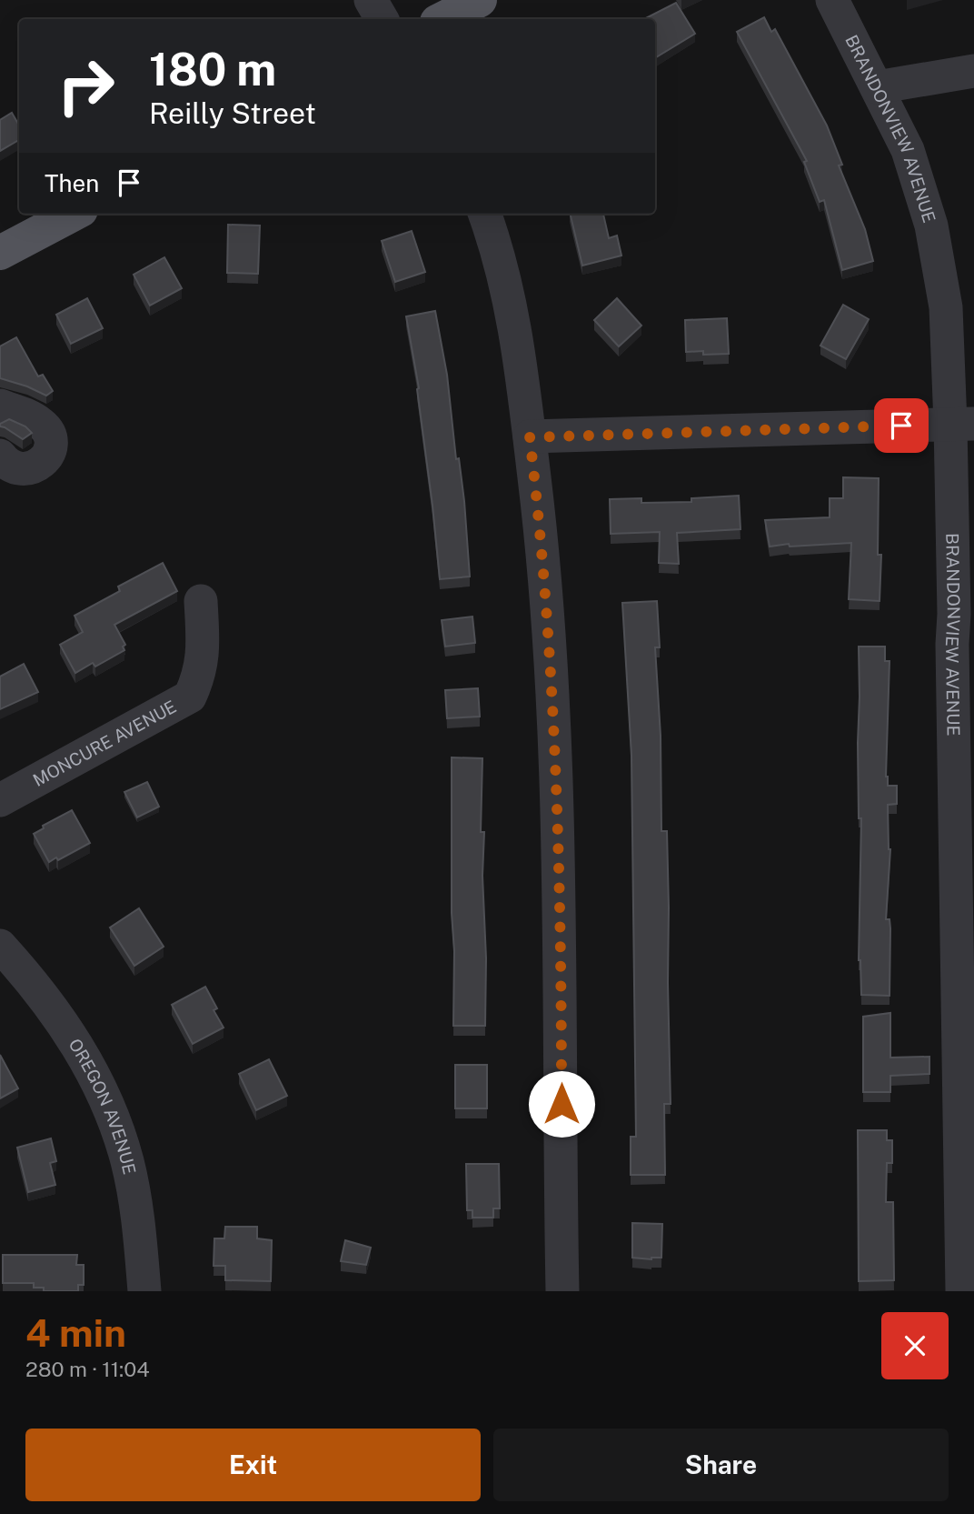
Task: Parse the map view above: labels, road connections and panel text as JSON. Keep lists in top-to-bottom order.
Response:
{
  "streets": {
    "street": ["BRANDONVIEW AVENUE", "MONCURE AVENUE", "OREGON AVENUE"]
  },
  "page": {
    "turn": ["180 m", "Reilly Street"],
    "then": "Then",
    "heading": ["4 min", "280 m · 11:04"],
    "buttons": ["Exit", "Share"]
  }
}
